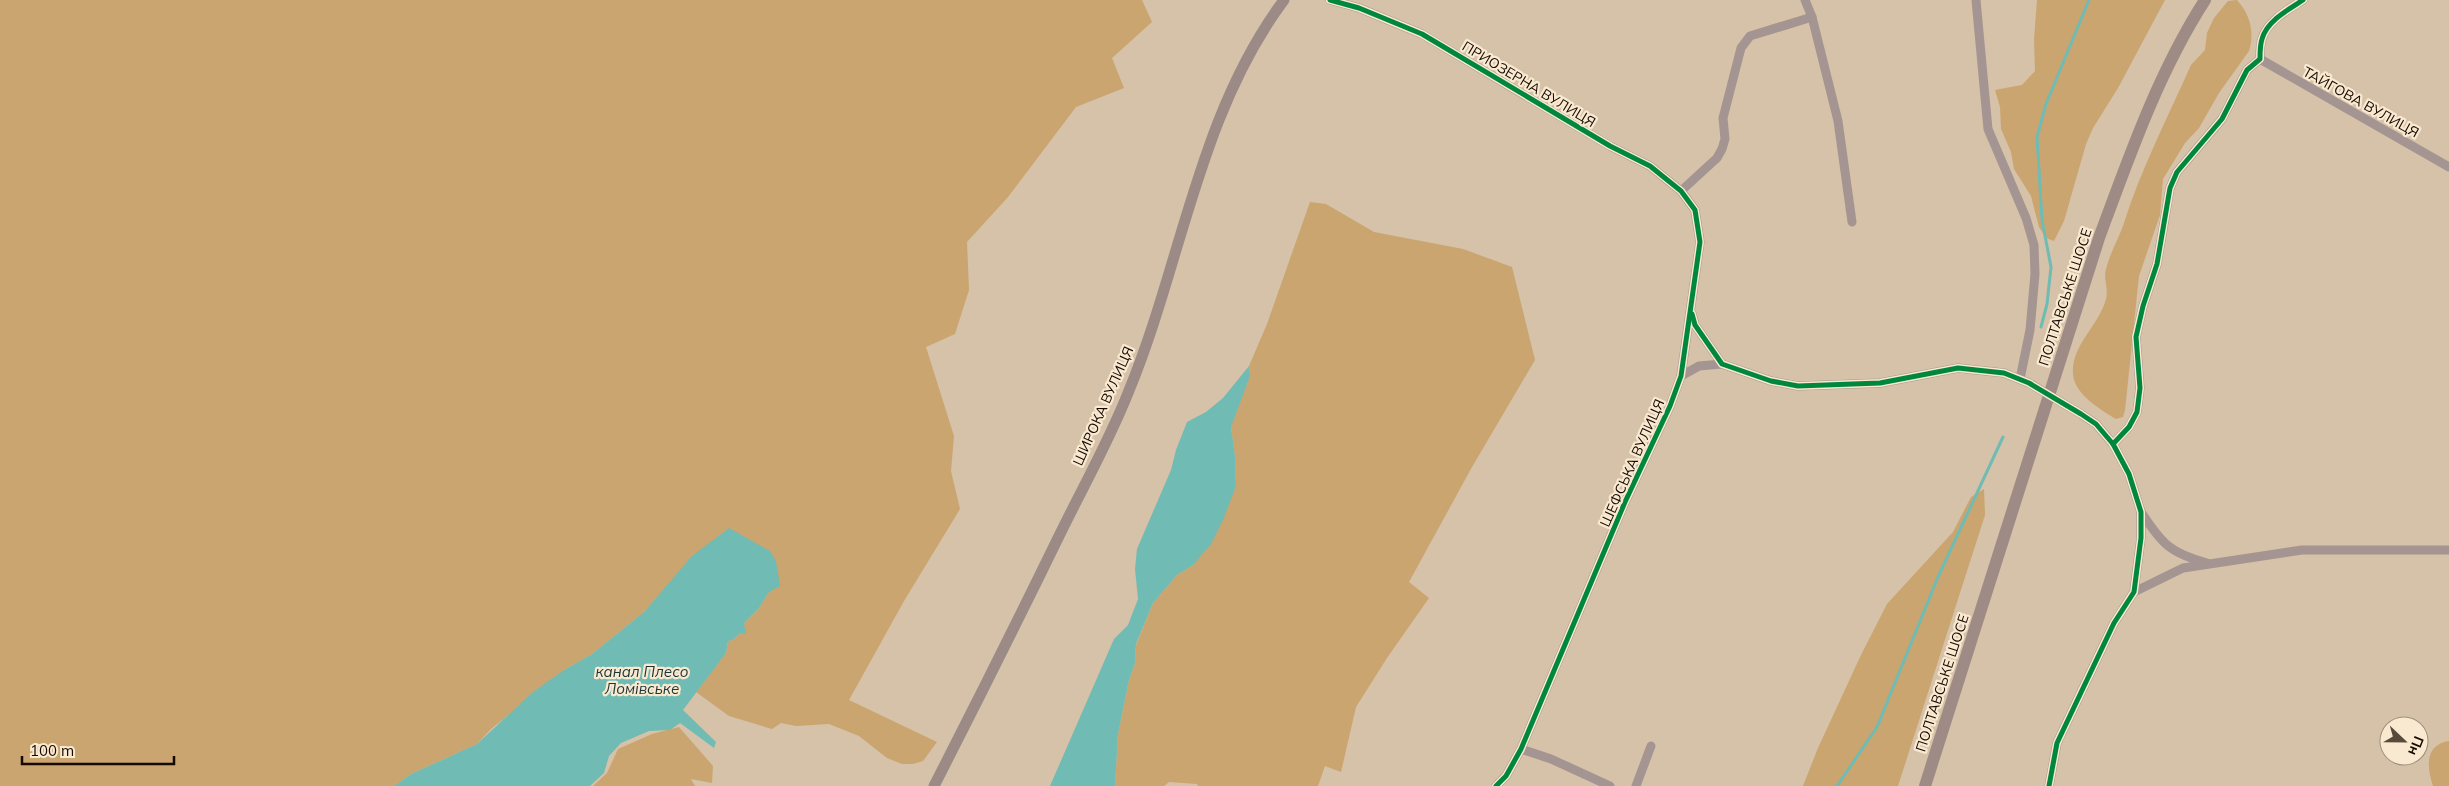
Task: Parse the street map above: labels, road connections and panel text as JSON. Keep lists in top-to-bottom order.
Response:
{
  "streets": {
    "main road": ["ПОЛТАВСЬКЕ ШОСЕ", "ШИРОКА ВУЛИЦЯ"],
    "street": ["ПРИОЗЕРНА ВУЛИЦЯ", "ТАЙГОВА ВУЛИЦЯ", "ШЕФСЬКА ВУЛИЦЯ"]
  },
  "crossings": [
    ["ПРИОЗЕРНА ВУЛИЦЯ", "ШЕФСЬКА ВУЛИЦЯ"]
  ],
  "water": ["канал Плесо Ломівське"],
  "scale_bar": "100 m",
  "north": "right"
}
